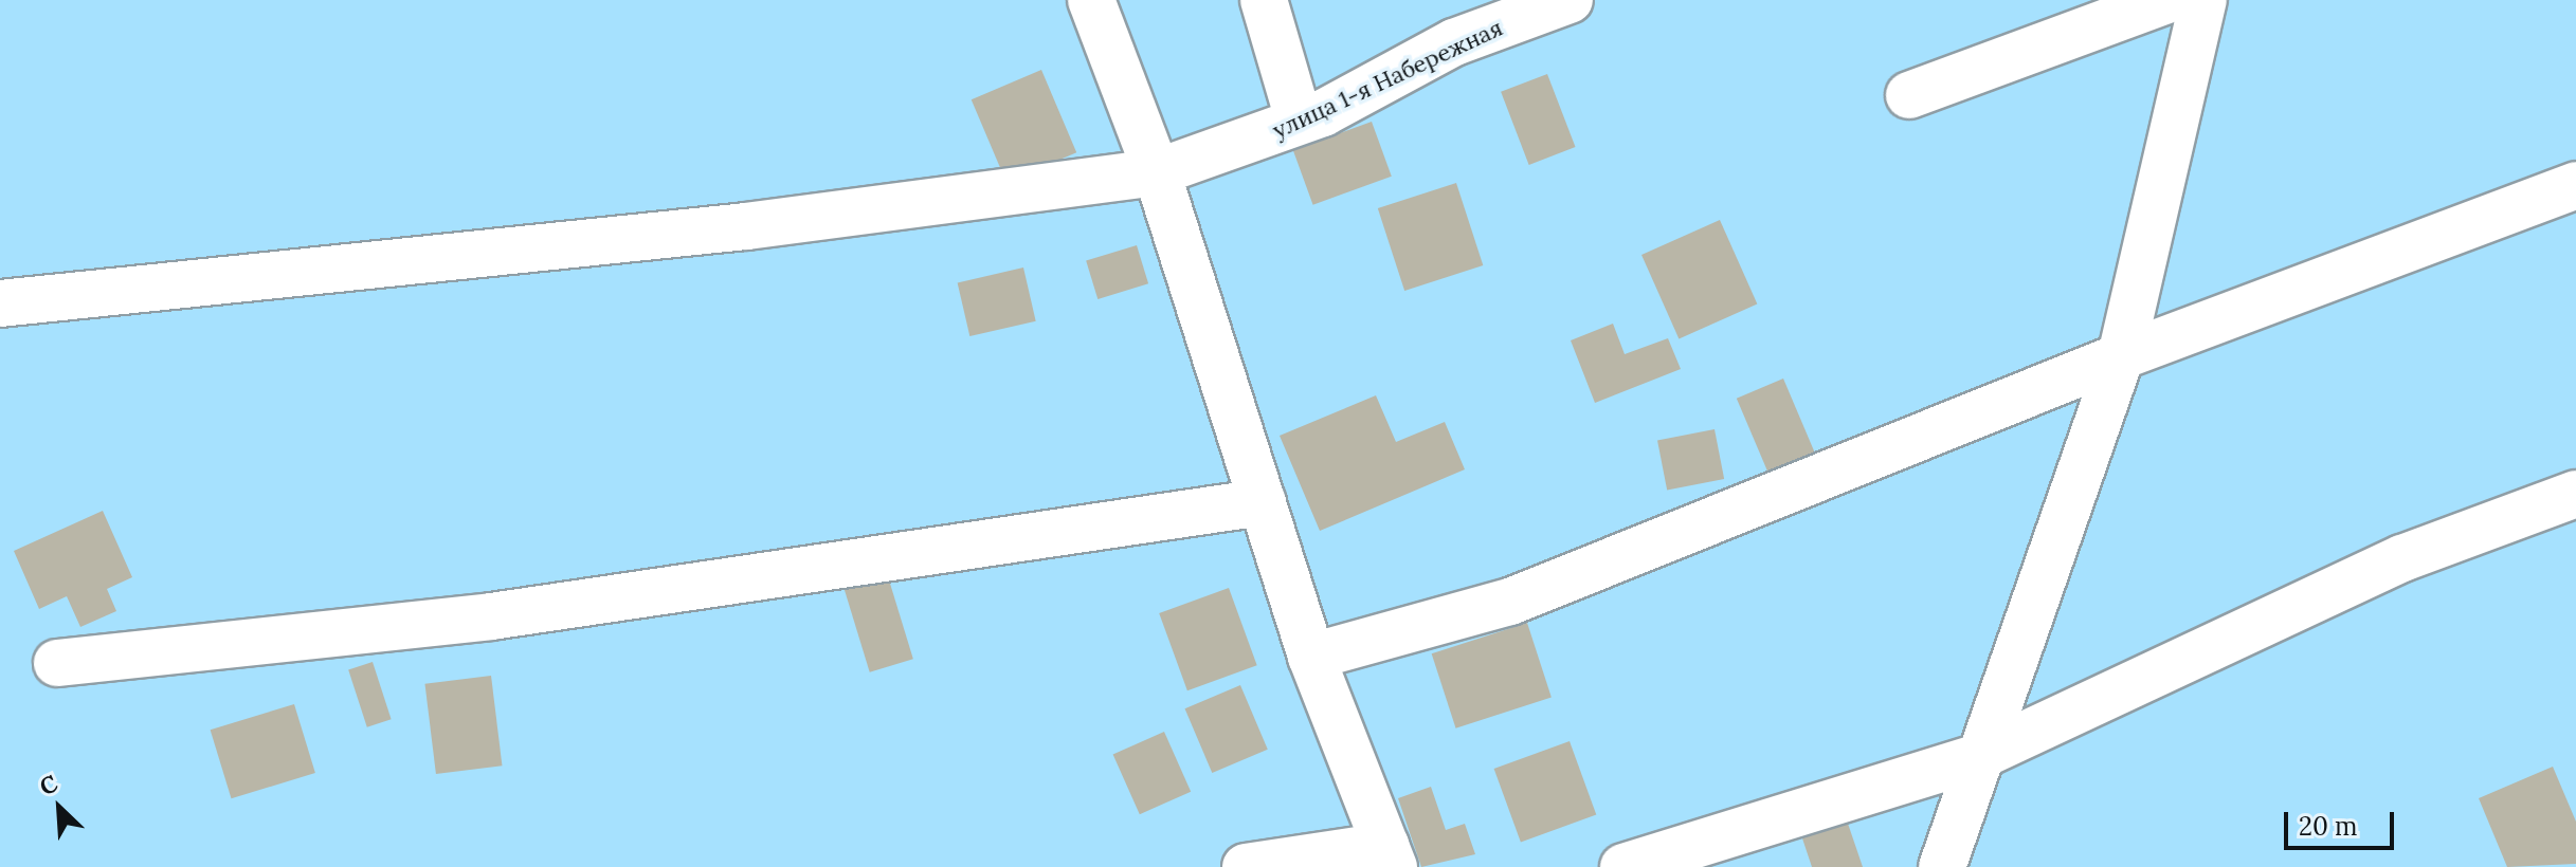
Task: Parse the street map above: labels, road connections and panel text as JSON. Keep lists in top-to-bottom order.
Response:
{
  "streets": {
    "street": ["улица 1-я Набережная"]
  },
  "scale_bar": "20 m",
  "north": "top left"
}
